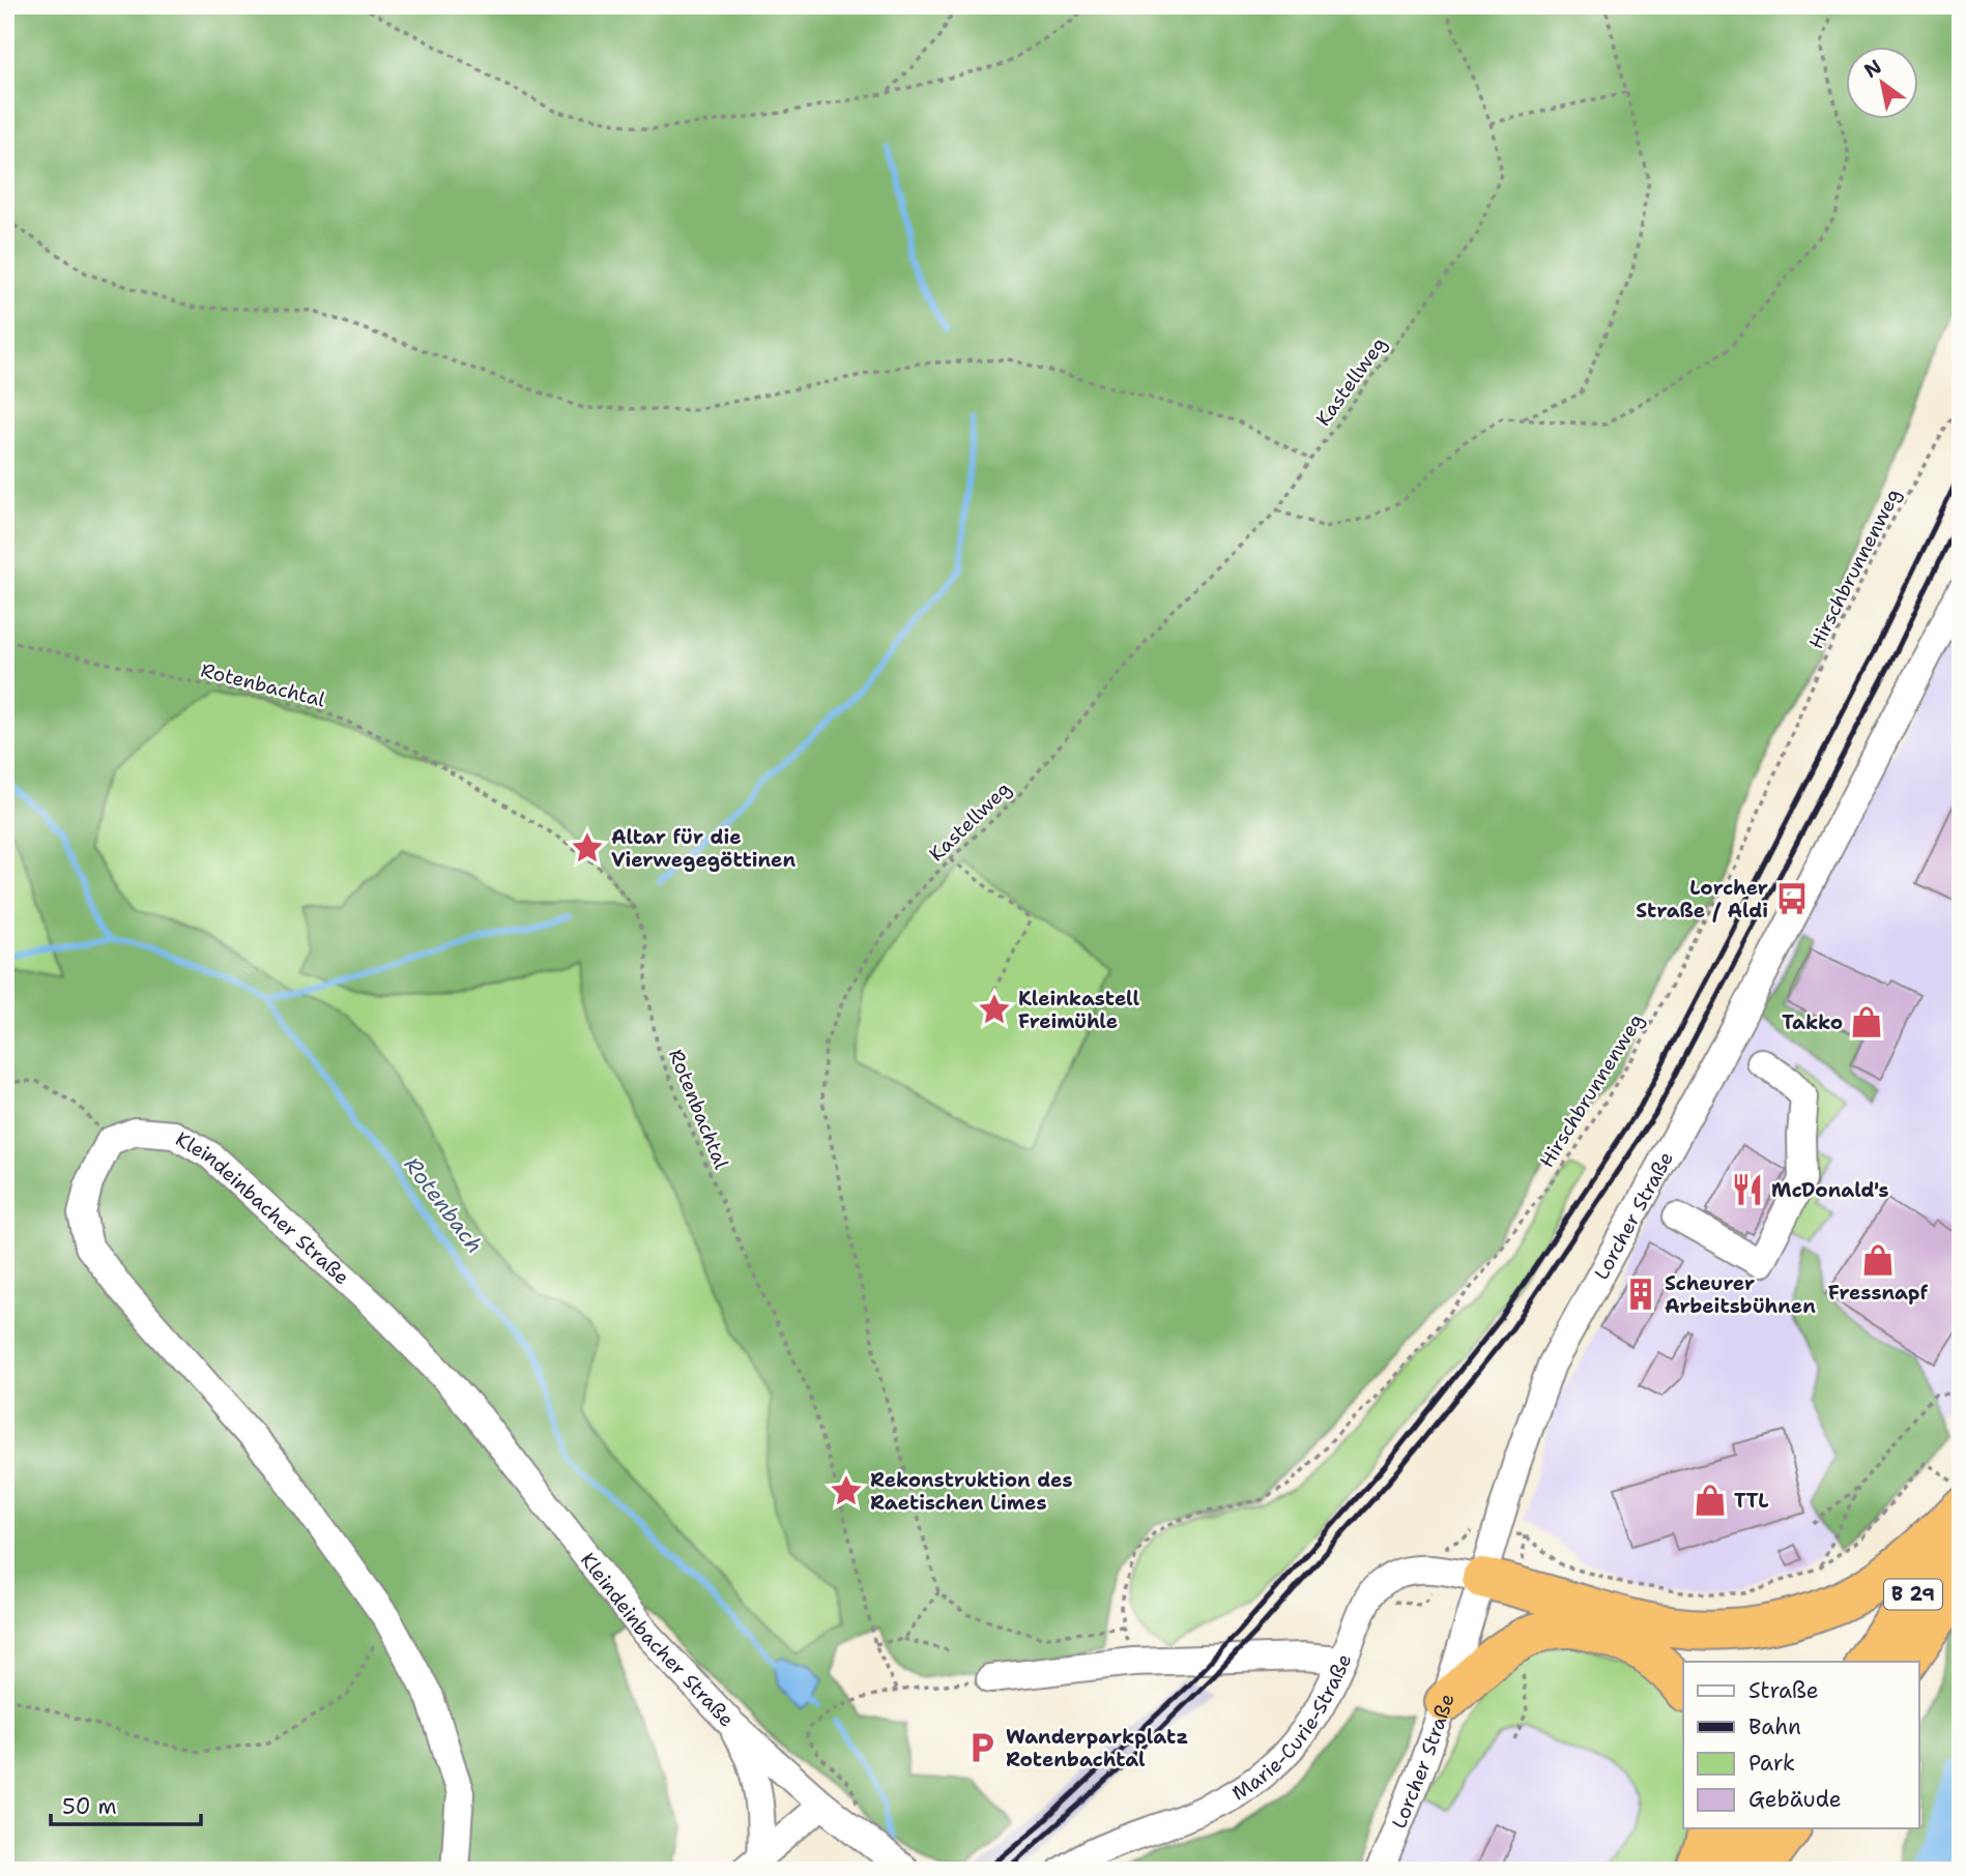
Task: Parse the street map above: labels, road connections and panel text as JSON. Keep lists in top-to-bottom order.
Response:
{
  "streets": {
    "highway": ["B 29"],
    "street": ["Kleindeinbacher Straße", "Lorcher Straße", "Marie-Curie-Straße"],
    "path": ["Kastellweg", "Hirschbrunnenweg", "Rotenbachtal"]
  },
  "crossings": [
    ["Lorcher Straße", "Marie-Curie-Straße"]
  ],
  "water": ["Rotenbach"],
  "places": {
    "place": ["Altar für die Vierwegegöttinen", "Kleinkastell Freimühle", "Rekonstruktion des Raetischen Limes"],
    "bus stop": ["Lorcher Straße / Aldi"],
    "shop": ["Takko", "Fressnapf", "TTL"],
    "restaurant": ["McDonald's"],
    "building": ["Scheurer Arbeitsbühnen"],
    "parking": ["Wanderparkplatz Rotenbachtal"]
  },
  "legend": [
    "Straße",
    "Bahn",
    "Park",
    "Gebäude"
  ],
  "scale_bar": "50 m",
  "north": "top left"
}
